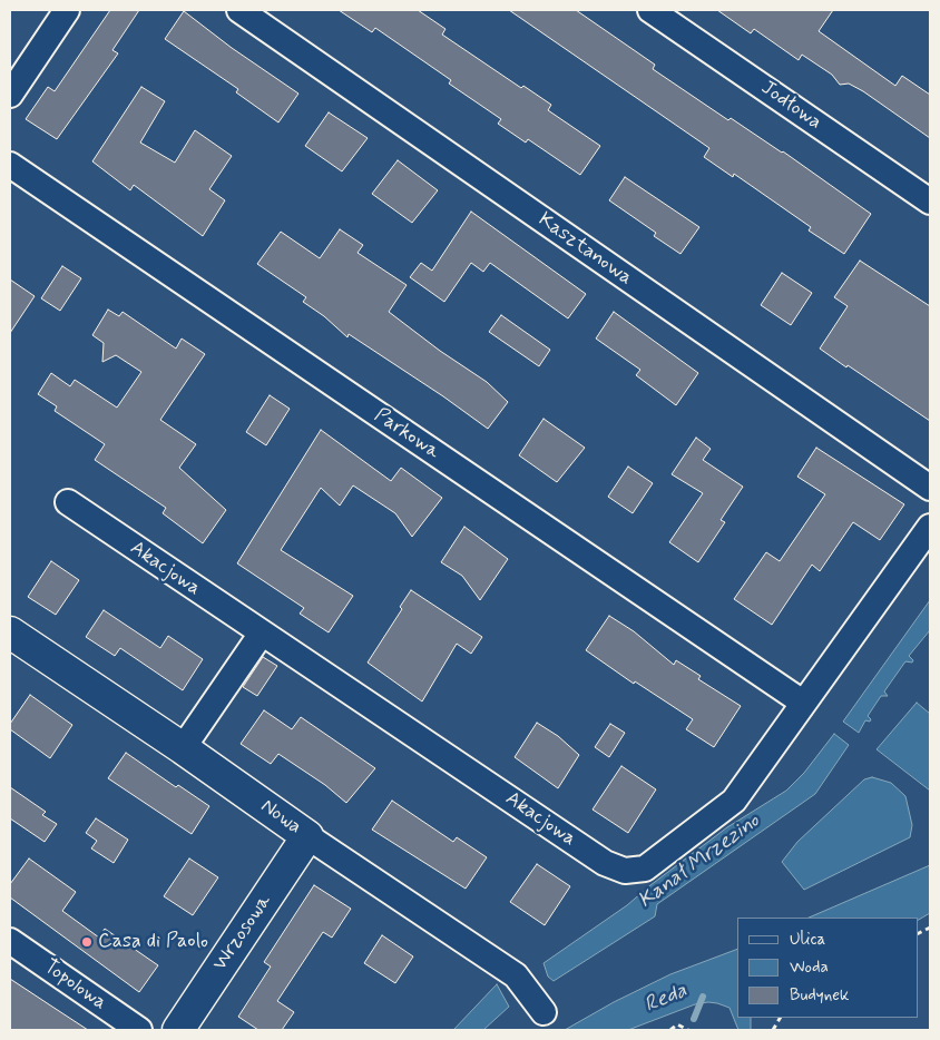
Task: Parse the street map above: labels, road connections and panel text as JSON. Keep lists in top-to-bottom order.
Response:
{
  "streets": {
    "street": [
      "Jodłowa",
      "Kasztanowa",
      "Parkowa",
      "Akacjowa",
      "Nowa",
      "Wrzosowa",
      "Topolowa"
    ]
  },
  "crossings": [
    ["Parkowa", "Akacjowa"],
    ["Nowa", "Wrzosowa"]
  ],
  "water": ["Kanał Mrzezino", "Reda"],
  "places": ["Casa di Paolo"],
  "legend": ["Ulica", "Woda", "Budynek"]
}
